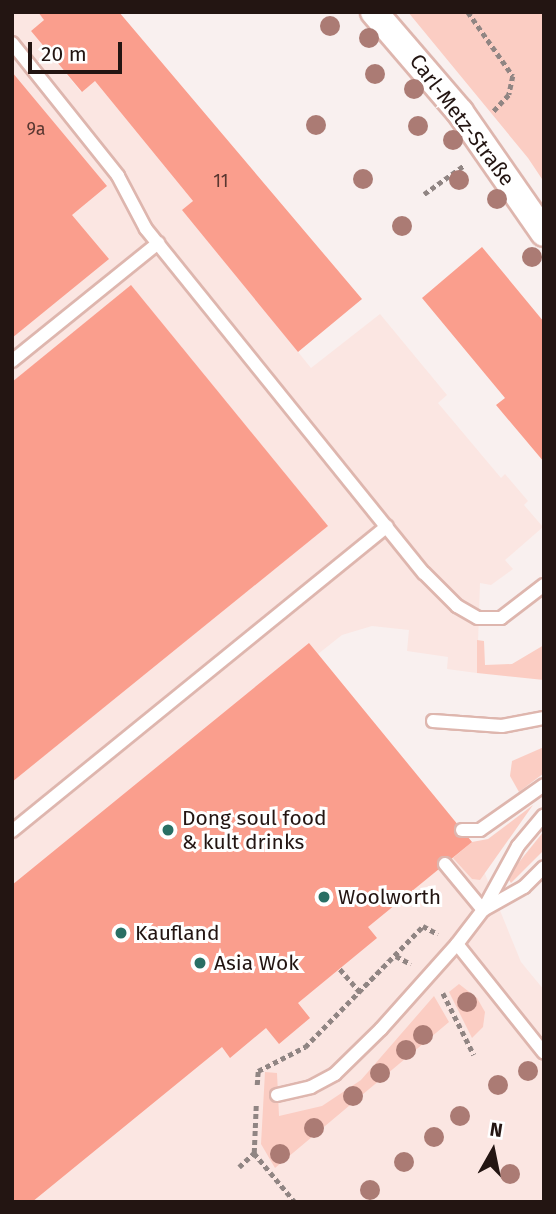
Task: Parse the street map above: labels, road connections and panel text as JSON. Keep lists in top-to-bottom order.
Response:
{
  "streets": {
    "street": ["Carl-Metz-Straße"]
  },
  "places": [
    "Dong soul food & kult drinks",
    "Woolworth",
    "Kaufland",
    "Asia Wok"
  ],
  "house_numbers": ["9a", "11"],
  "scale_bar": "20 m",
  "north": "top"
}
